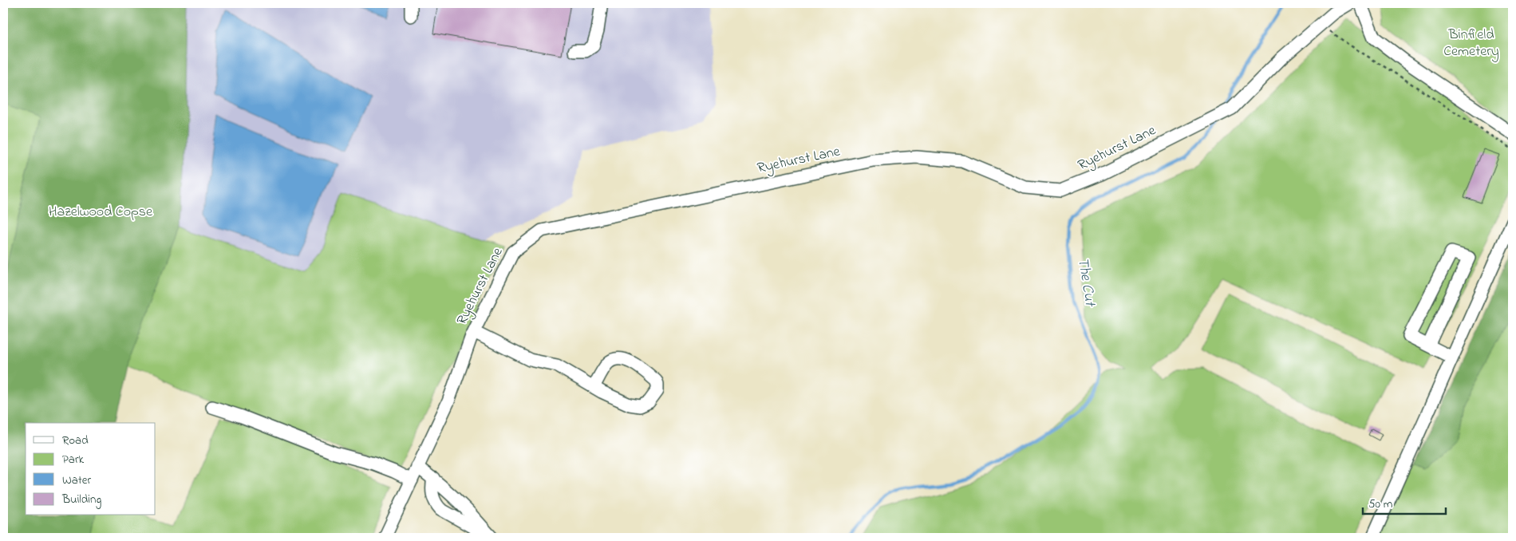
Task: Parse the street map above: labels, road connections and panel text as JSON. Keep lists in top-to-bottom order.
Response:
{
  "streets": {
    "street": ["Ryehurst Lane"]
  },
  "water": ["The Cut"],
  "parks": ["Binfield Cemetery", "Hazelwood Copse"],
  "legend": [
    "Road",
    "Park",
    "Water",
    "Building"
  ],
  "scale_bar": "50 m"
}
